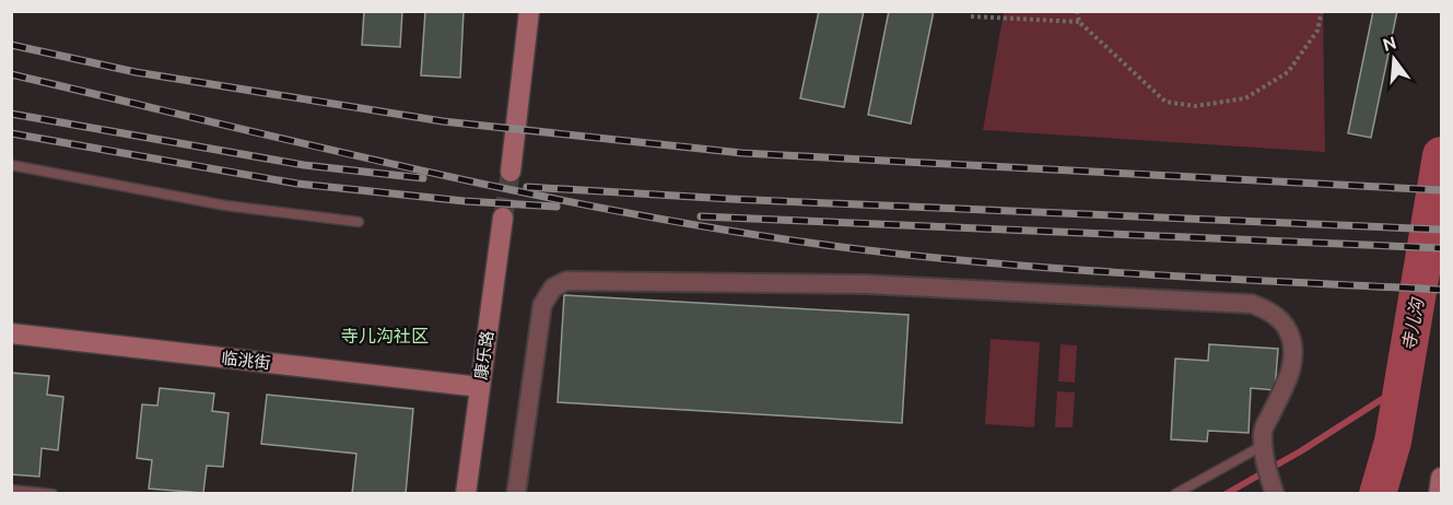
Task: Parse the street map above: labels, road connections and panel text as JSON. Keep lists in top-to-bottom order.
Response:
{
  "streets": {
    "street": ["康乐路", "临洮街"]
  },
  "crossings": [
    ["康乐路", "临洮街"]
  ],
  "districts": ["寺儿沟社区"],
  "water": ["寺儿沟"],
  "north": "top"
}
